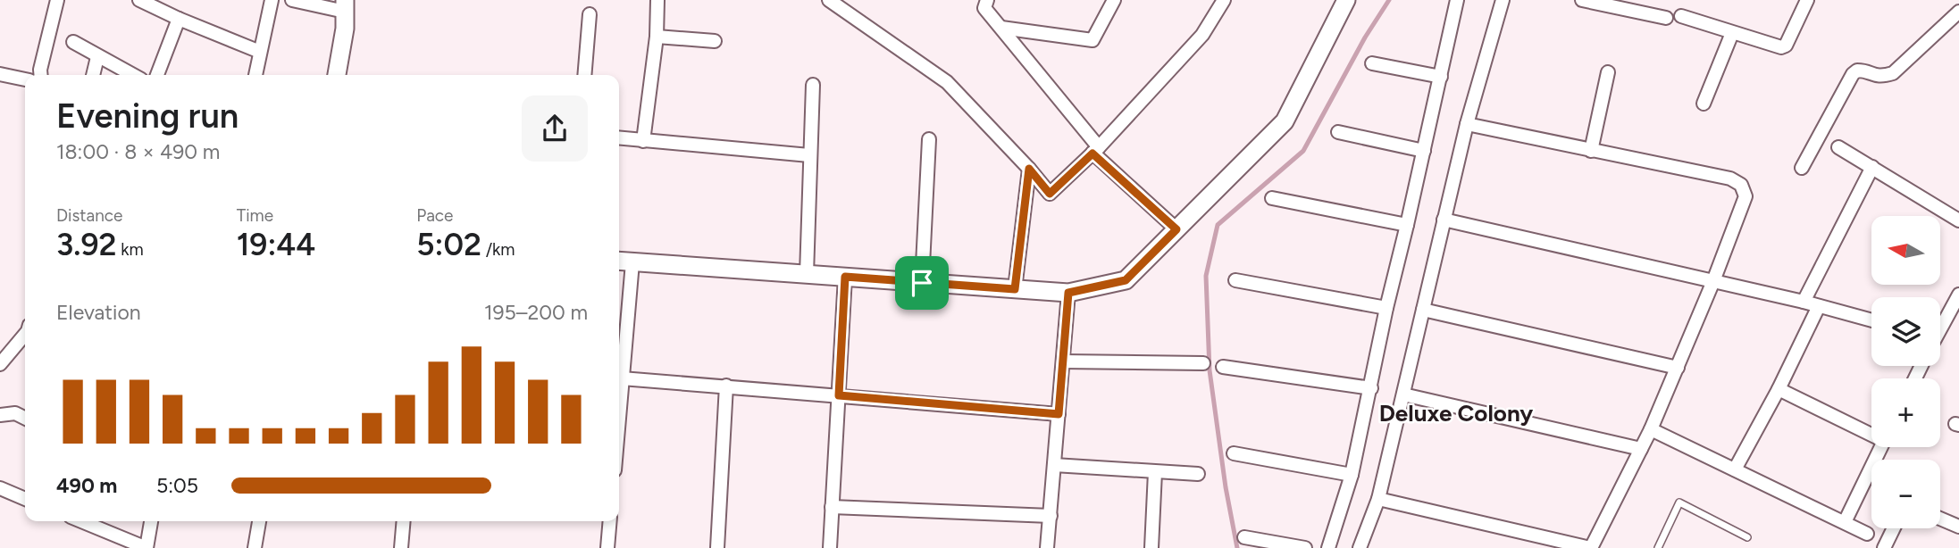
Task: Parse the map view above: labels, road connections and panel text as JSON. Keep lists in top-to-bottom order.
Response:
{
  "districts": ["Deluxe Colony"],
  "north": "left",
  "page": {
    "heading": ["Evening run", "18:00 · 8 × 490 m"],
    "stats": [
      ["Distance", "3.92 km"],
      ["Time", "19:44"],
      ["Pace", "5:02 /km"]
    ],
    "map_buttons": ["+", "−"],
    "chart": ["Elevation", "195–200 m"],
    "list": [
      {
        "name": "490 m",
        "note": "5:05"
      }
    ]
  }
}
